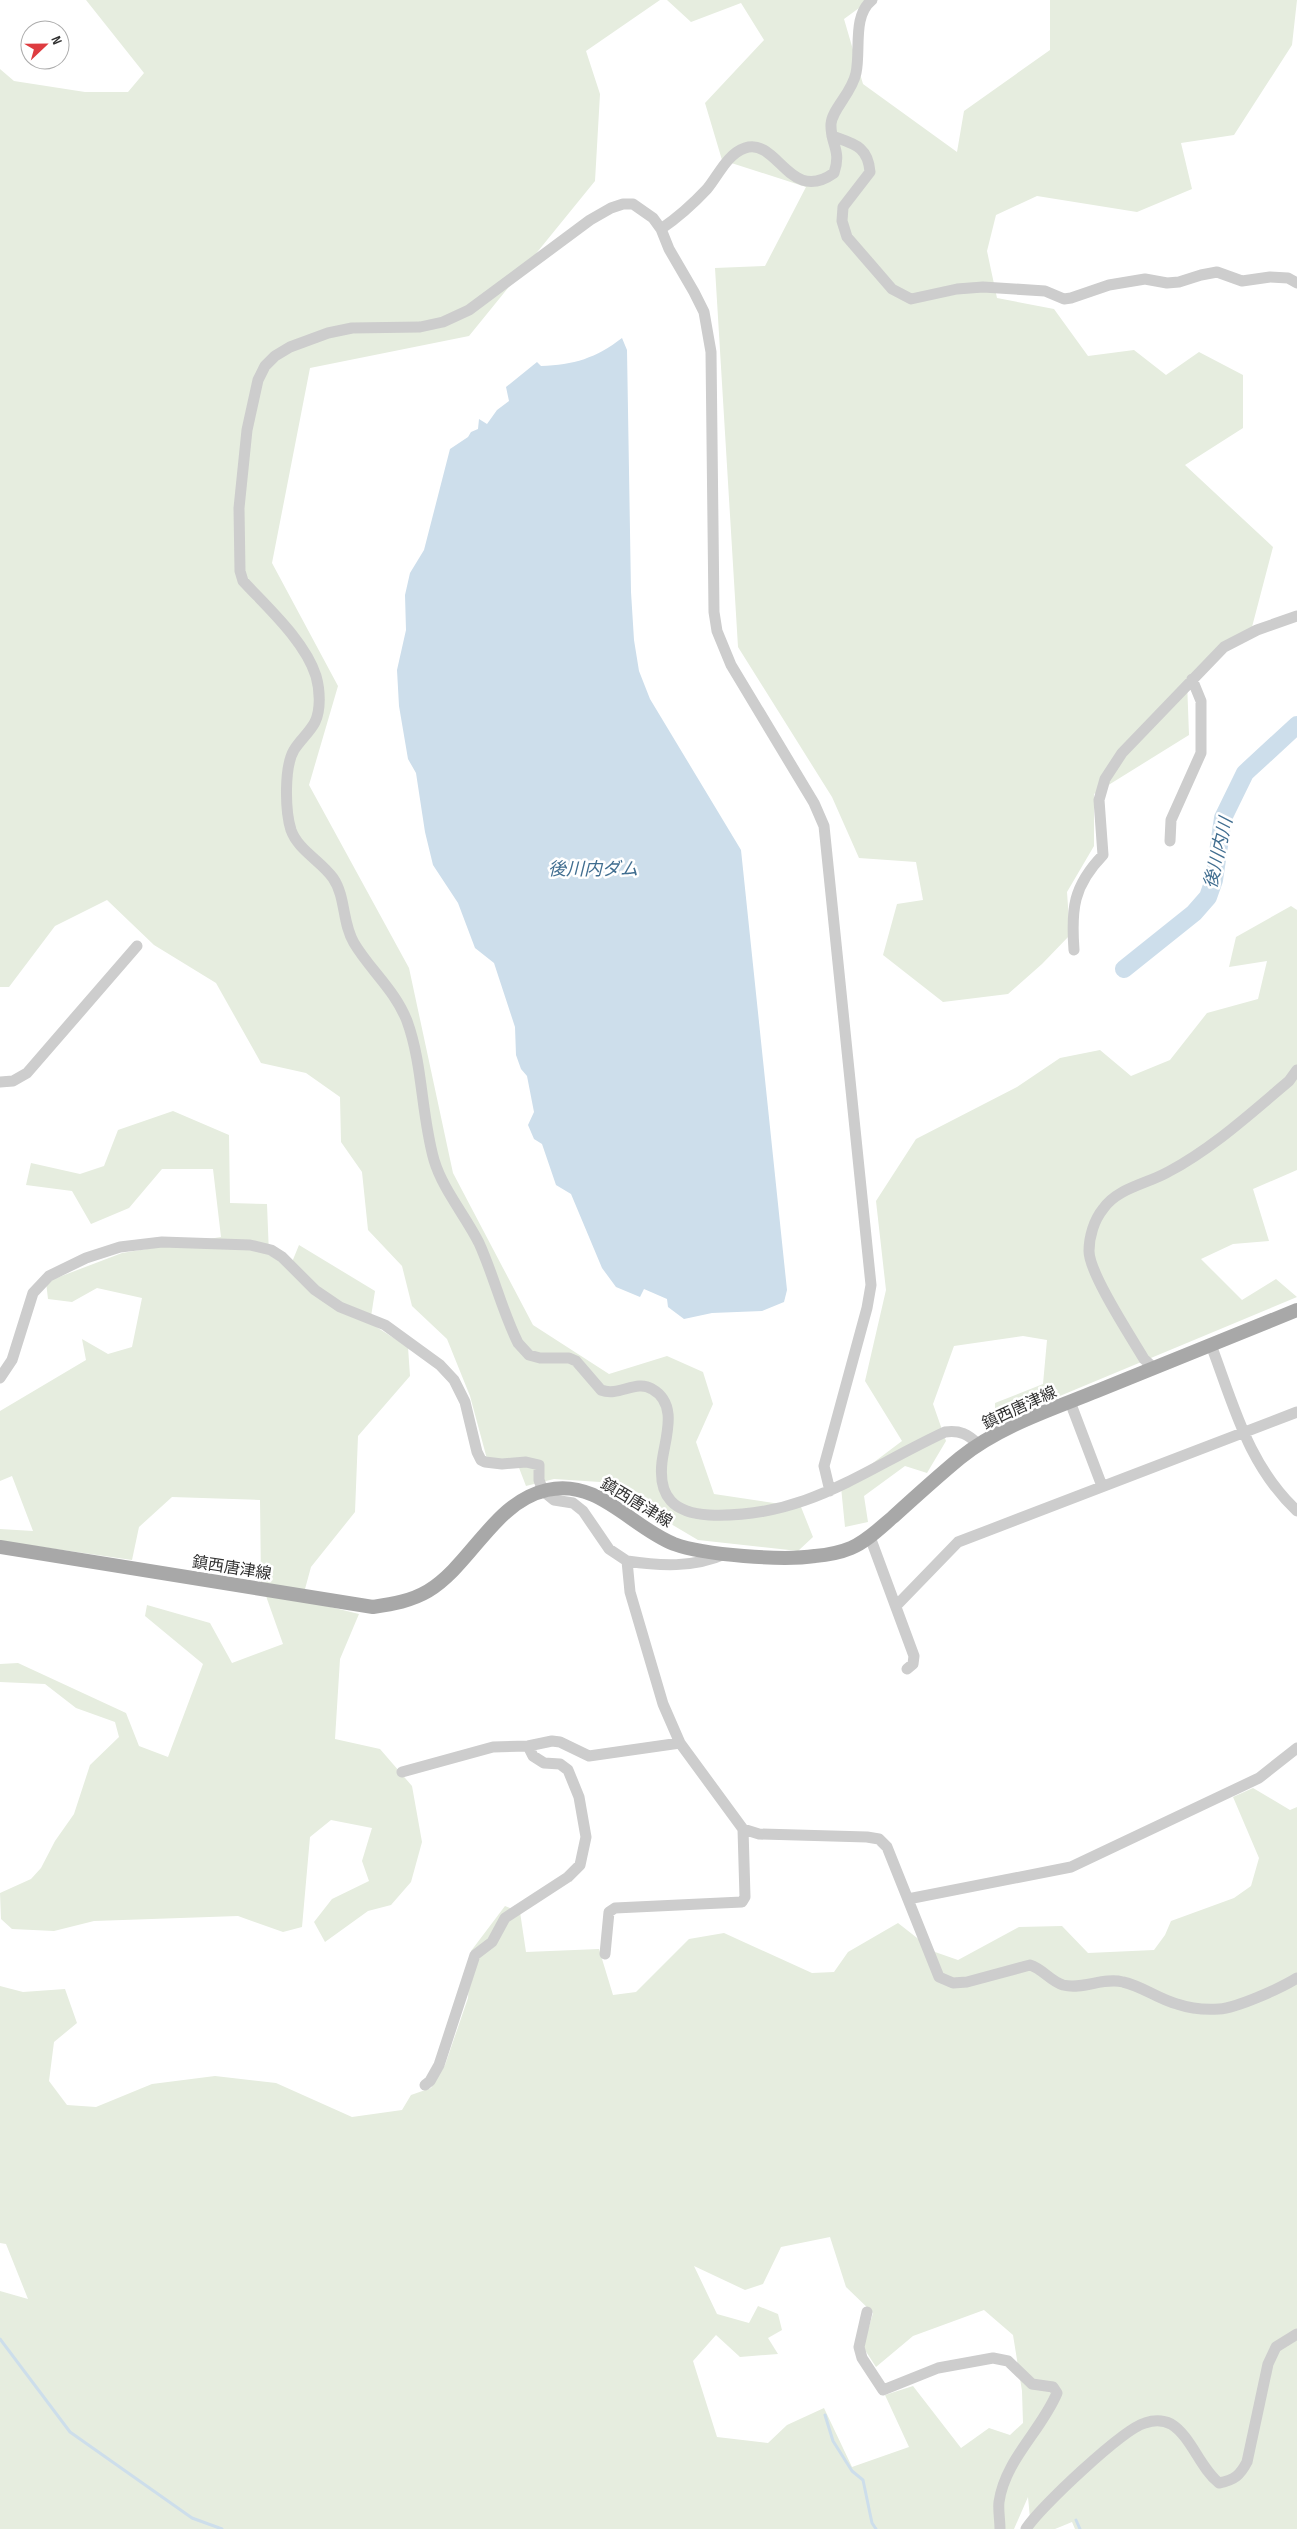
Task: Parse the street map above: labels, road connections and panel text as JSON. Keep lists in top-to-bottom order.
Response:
{
  "streets": {
    "main road": ["鎮西唐津線"]
  },
  "water": ["後川内川", "後川内ダム"],
  "north": "right"
}
